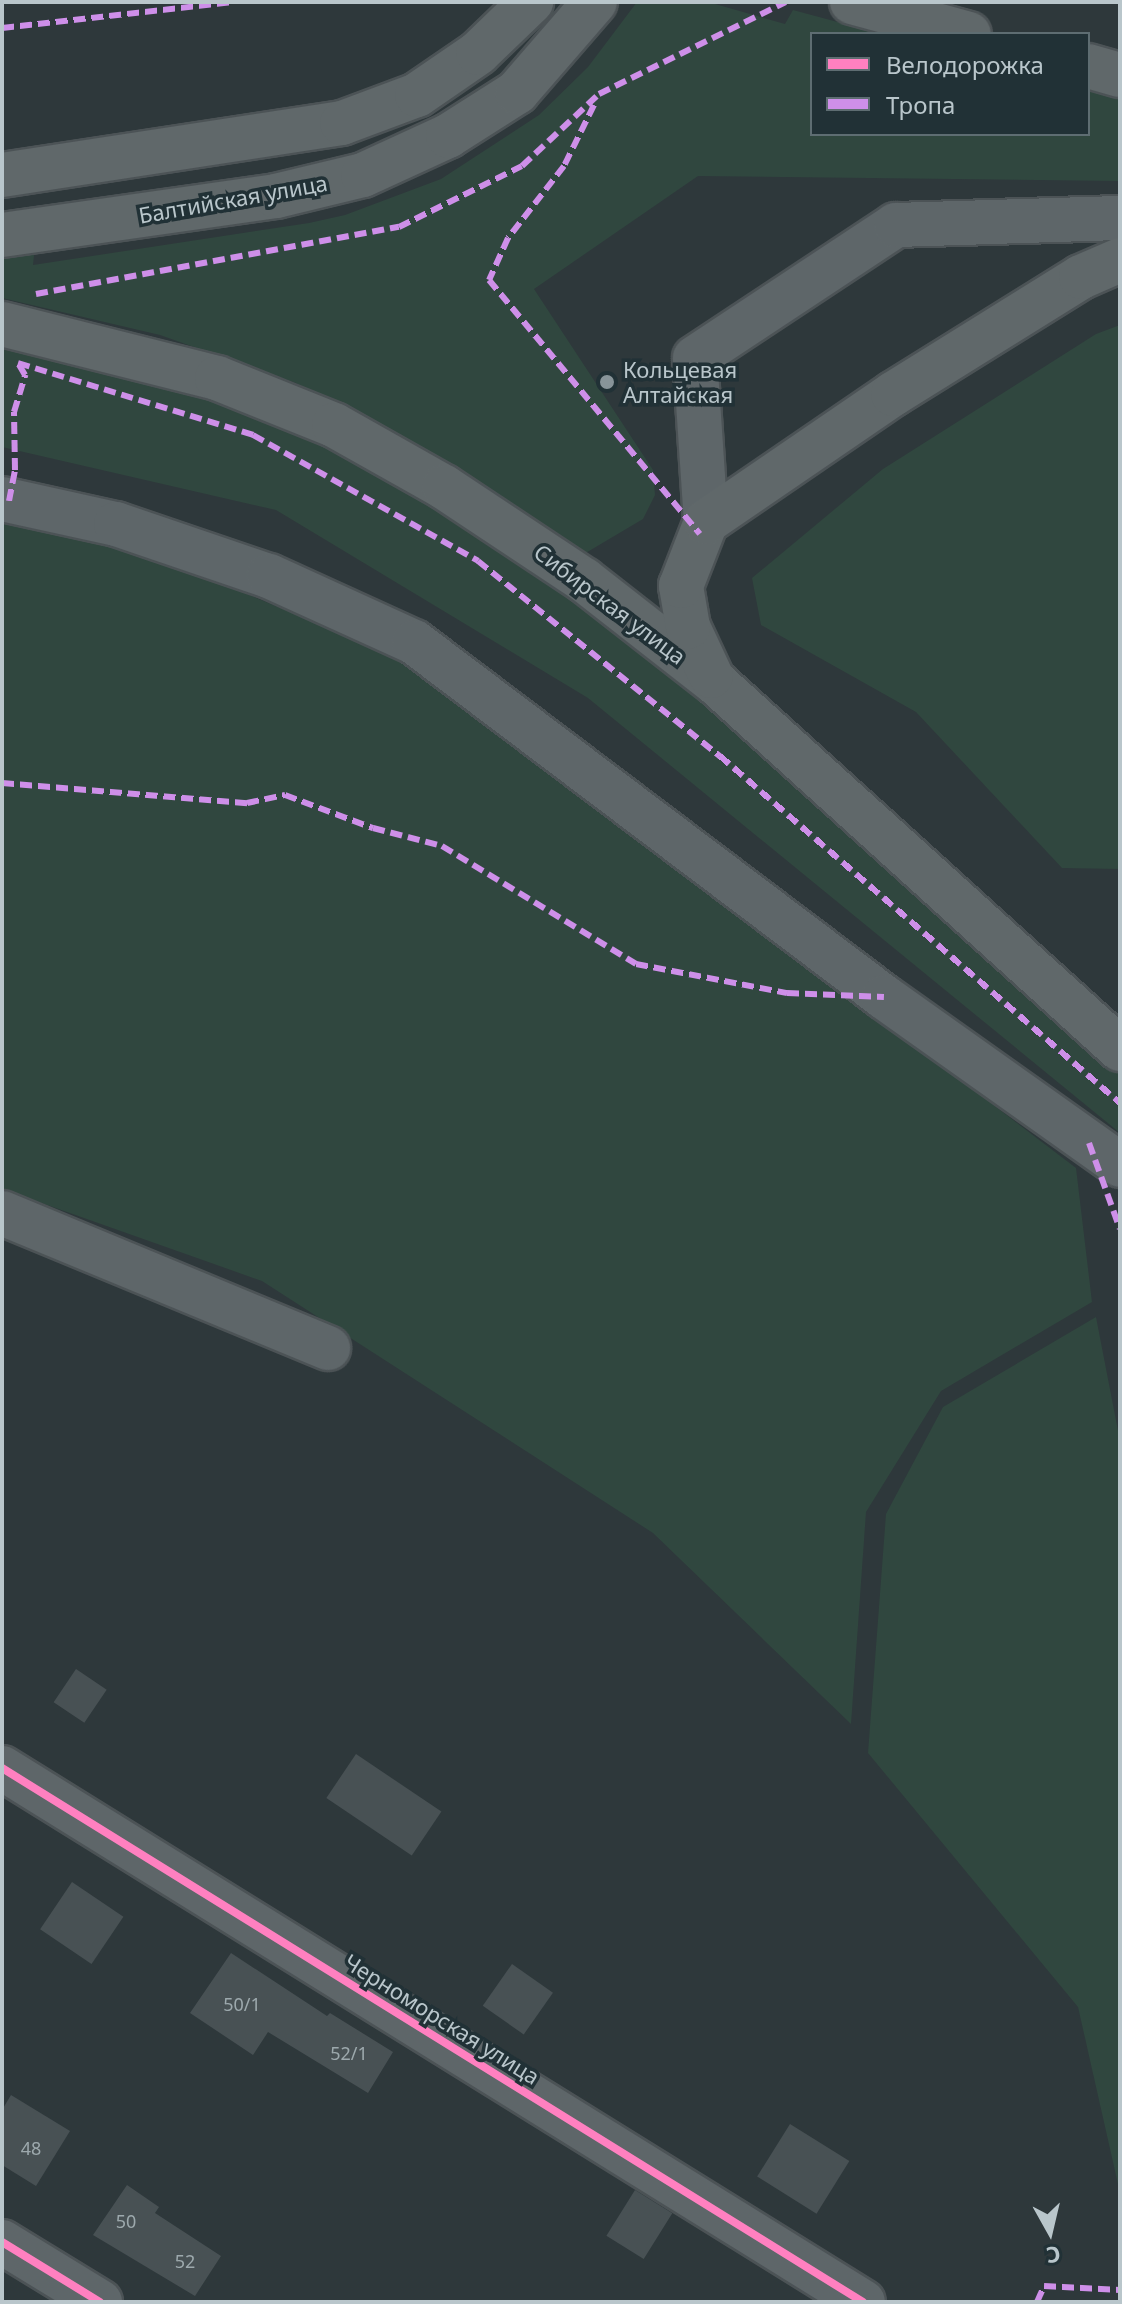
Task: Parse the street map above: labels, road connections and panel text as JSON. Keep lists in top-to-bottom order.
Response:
{
  "streets": {
    "main road": ["Балтийская улица", "Сибирская улица"],
    "street": ["Черноморская улица"]
  },
  "places": ["Кольцевая Алтайская"],
  "house_numbers": [
    "50/1",
    "52/1",
    "48",
    "50",
    "52"
  ],
  "legend": ["Велодорожка", "Тропа"],
  "north": "bottom"
}
